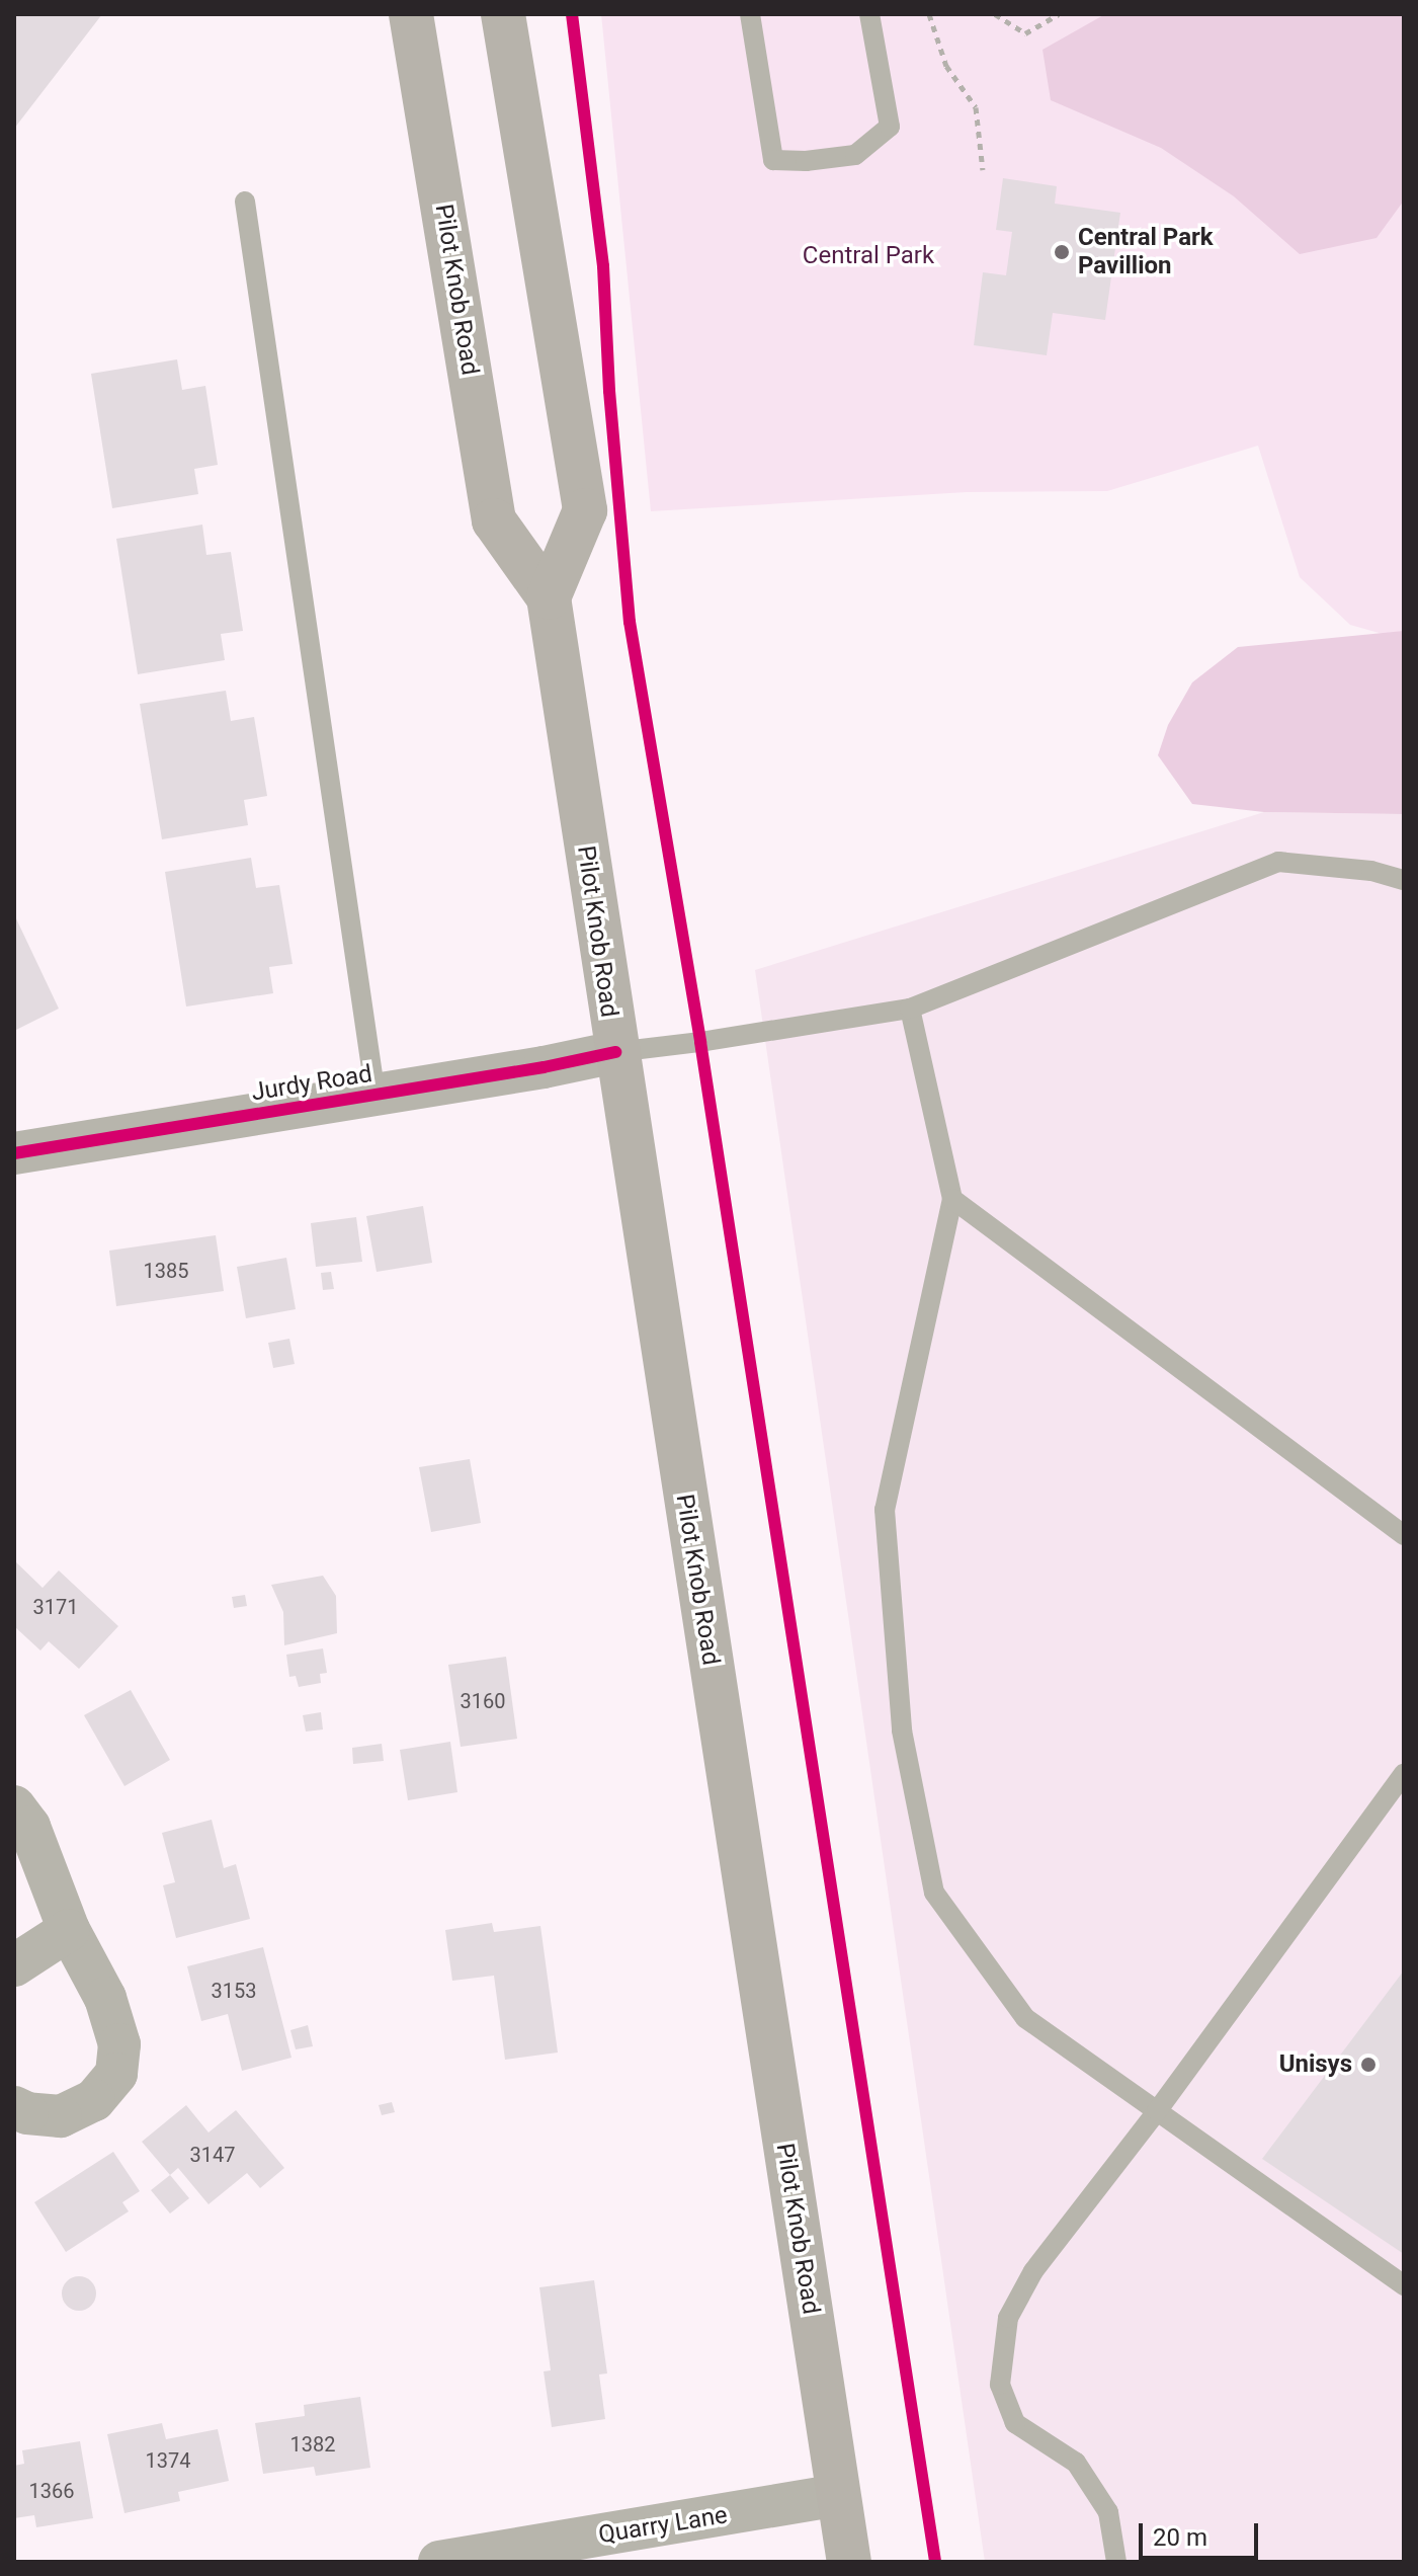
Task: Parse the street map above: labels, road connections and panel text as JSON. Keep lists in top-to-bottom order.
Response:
{
  "streets": {
    "main road": ["Pilot Knob Road"],
    "street": ["Jurdy Road", "Quarry Lane"]
  },
  "crossings": [
    ["Pilot Knob Road", "Jurdy Road"],
    ["Pilot Knob Road", "Quarry Lane"]
  ],
  "parks": ["Central Park"],
  "places": ["Central Park Pavillion", "Unisys"],
  "house_numbers": [
    "1385",
    "3171",
    "3160",
    "3153",
    "3147",
    "1382",
    "1374",
    "1366"
  ],
  "scale_bar": "20 m"
}
